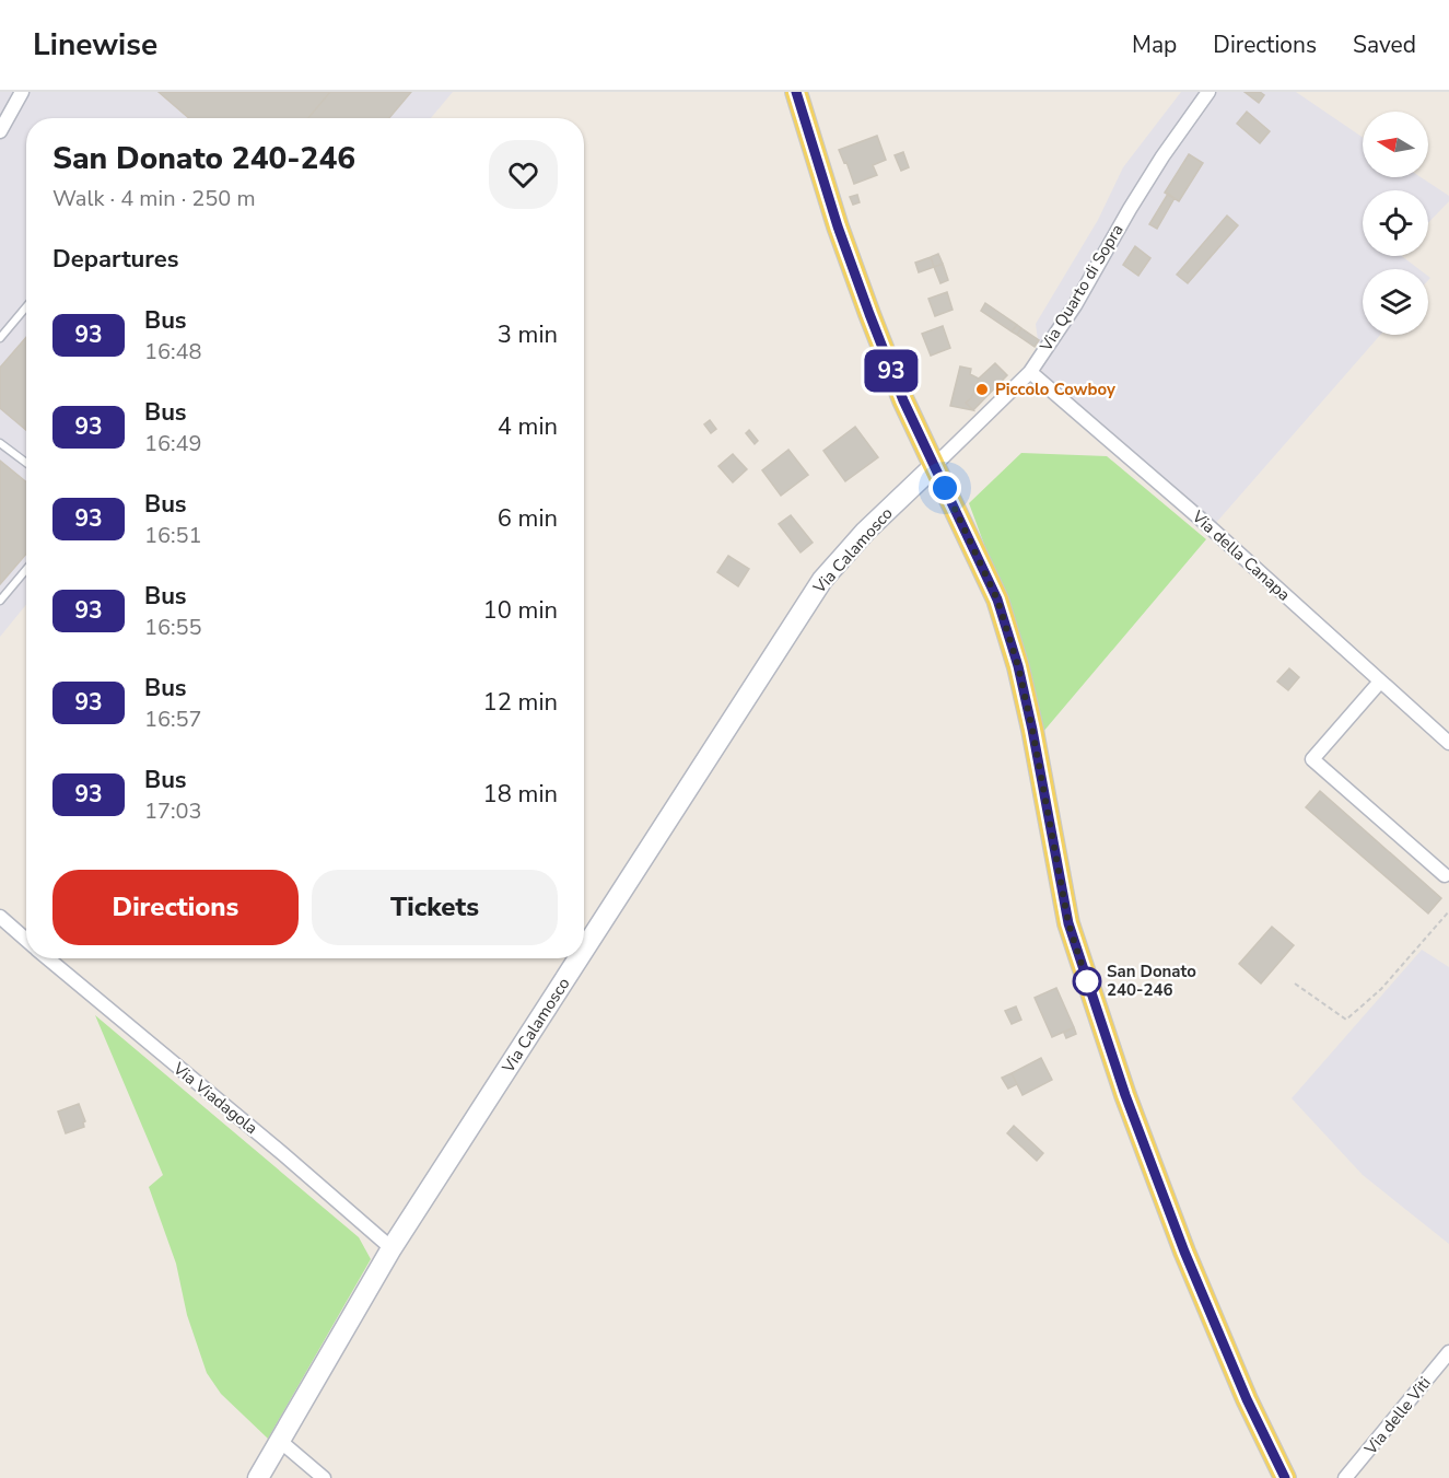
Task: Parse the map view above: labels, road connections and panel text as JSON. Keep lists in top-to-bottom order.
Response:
{
  "streets": {
    "street": [
      "Via Quarto di Sopra",
      "Via Calamosco",
      "Via della Canapa",
      "Via Viadagola",
      "Via delle Viti"
    ]
  },
  "crossings": [
    ["Via Quarto di Sopra", "Via Calamosco"],
    ["Via Quarto di Sopra", "Via della Canapa"],
    ["Via Calamosco", "Via Viadagola"]
  ],
  "places": ["Piccolo Cowboy", "San Donato 240-246"],
  "lines": ["bus line 93"],
  "north": "left",
  "page": {
    "header": "Linewise",
    "nav": ["Map", "Directions", "Saved"],
    "on_map": "93",
    "heading": [
      ["San Donato 240-246", "Walk · 4 min · 250 m"],
      "Departures"
    ],
    "list": [
      {
        "mark": "93",
        "name": "Bus",
        "note": "16:48",
        "value": "3 min"
      },
      {
        "mark": "93",
        "name": "Bus",
        "note": "16:49",
        "value": "4 min"
      },
      {
        "mark": "93",
        "name": "Bus",
        "note": "16:51",
        "value": "6 min"
      },
      {
        "mark": "93",
        "name": "Bus",
        "note": "16:55",
        "value": "10 min"
      },
      {
        "mark": "93",
        "name": "Bus",
        "note": "16:57",
        "value": "12 min"
      },
      {
        "mark": "93",
        "name": "Bus",
        "note": "17:03",
        "value": "18 min"
      }
    ],
    "buttons": ["Directions", "Tickets"]
  }
}
